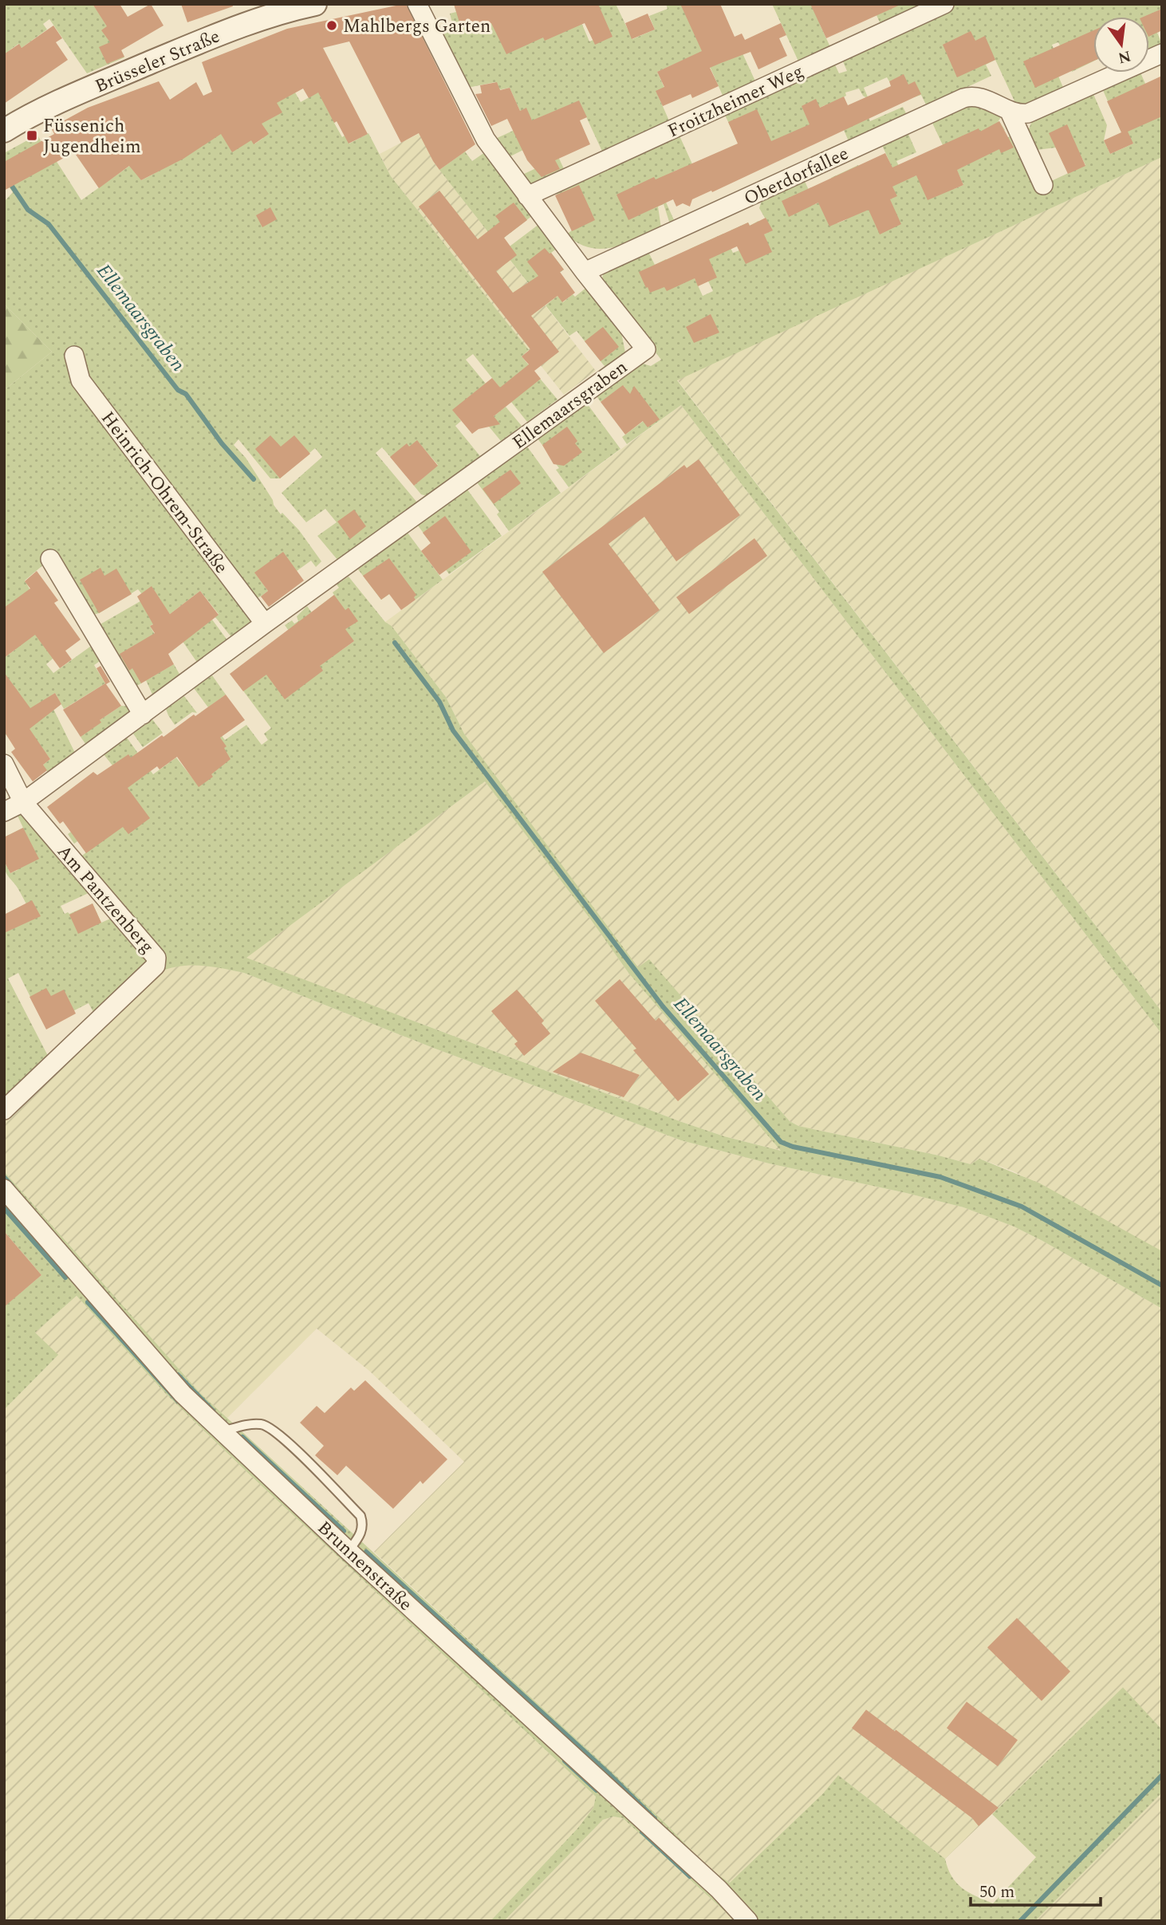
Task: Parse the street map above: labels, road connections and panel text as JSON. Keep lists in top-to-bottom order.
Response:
{
  "streets": {
    "street": [
      "Brüsseler Straße",
      "Froitzheimer Weg",
      "Oberdorfallee",
      "Ellemaarsgraben",
      "Heinrich-Ohrem-Straße",
      "Am Pantzenberg",
      "Brunnenstraße"
    ]
  },
  "crossings": [
    ["Oberdorfallee", "Ellemaarsgraben"],
    ["Ellemaarsgraben", "Heinrich-Ohrem-Straße"],
    ["Ellemaarsgraben", "Am Pantzenberg"]
  ],
  "water": ["Ellemaarsgraben"],
  "places": {
    "other": ["Mahlbergs Garten"],
    "transit": ["Füssenich Jugendheim"]
  },
  "scale_bar": "50 m",
  "north": "bottom"
}
